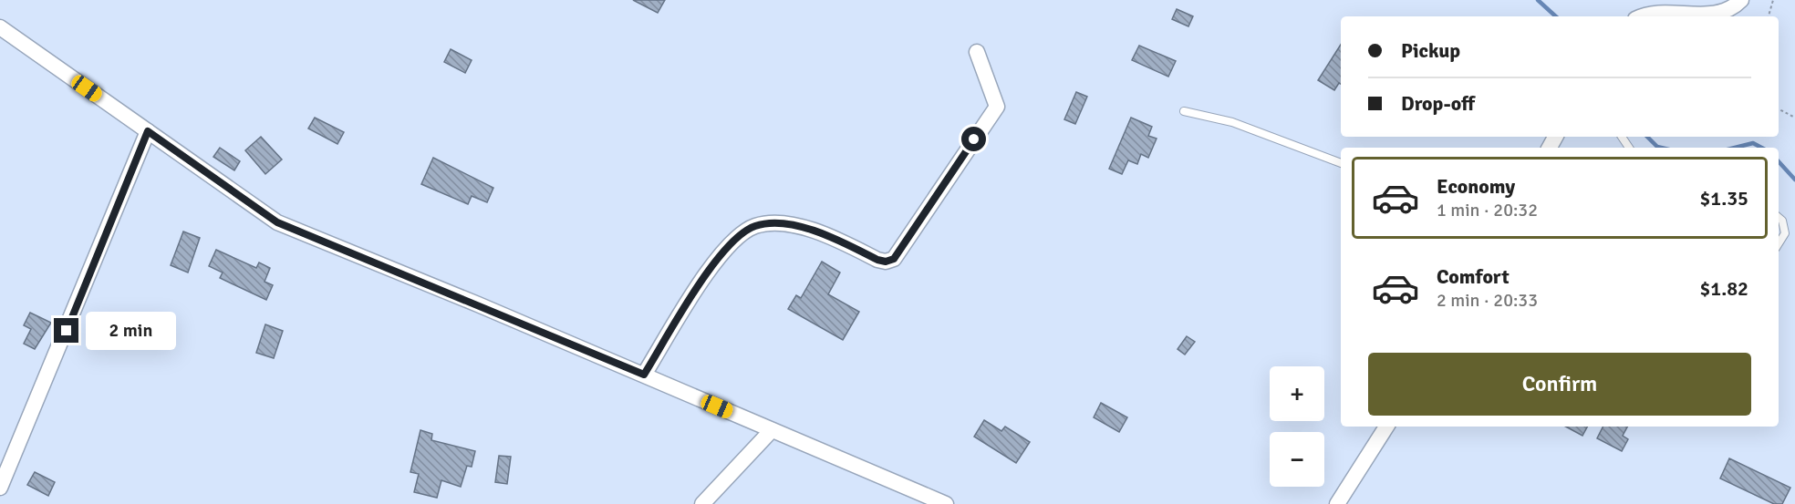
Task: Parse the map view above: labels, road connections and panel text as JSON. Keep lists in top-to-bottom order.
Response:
{
  "page": {
    "banner": ["Pickup", "Drop-off"],
    "list": [
      {
        "name": "Economy",
        "note": "1 min · 20:32",
        "value": "$1.35"
      },
      {
        "name": "Comfort",
        "note": "2 min · 20:33",
        "value": "$1.82"
      }
    ],
    "bubble": "2 min",
    "buttons": "Confirm",
    "map_buttons": ["+", "−"]
  }
}
